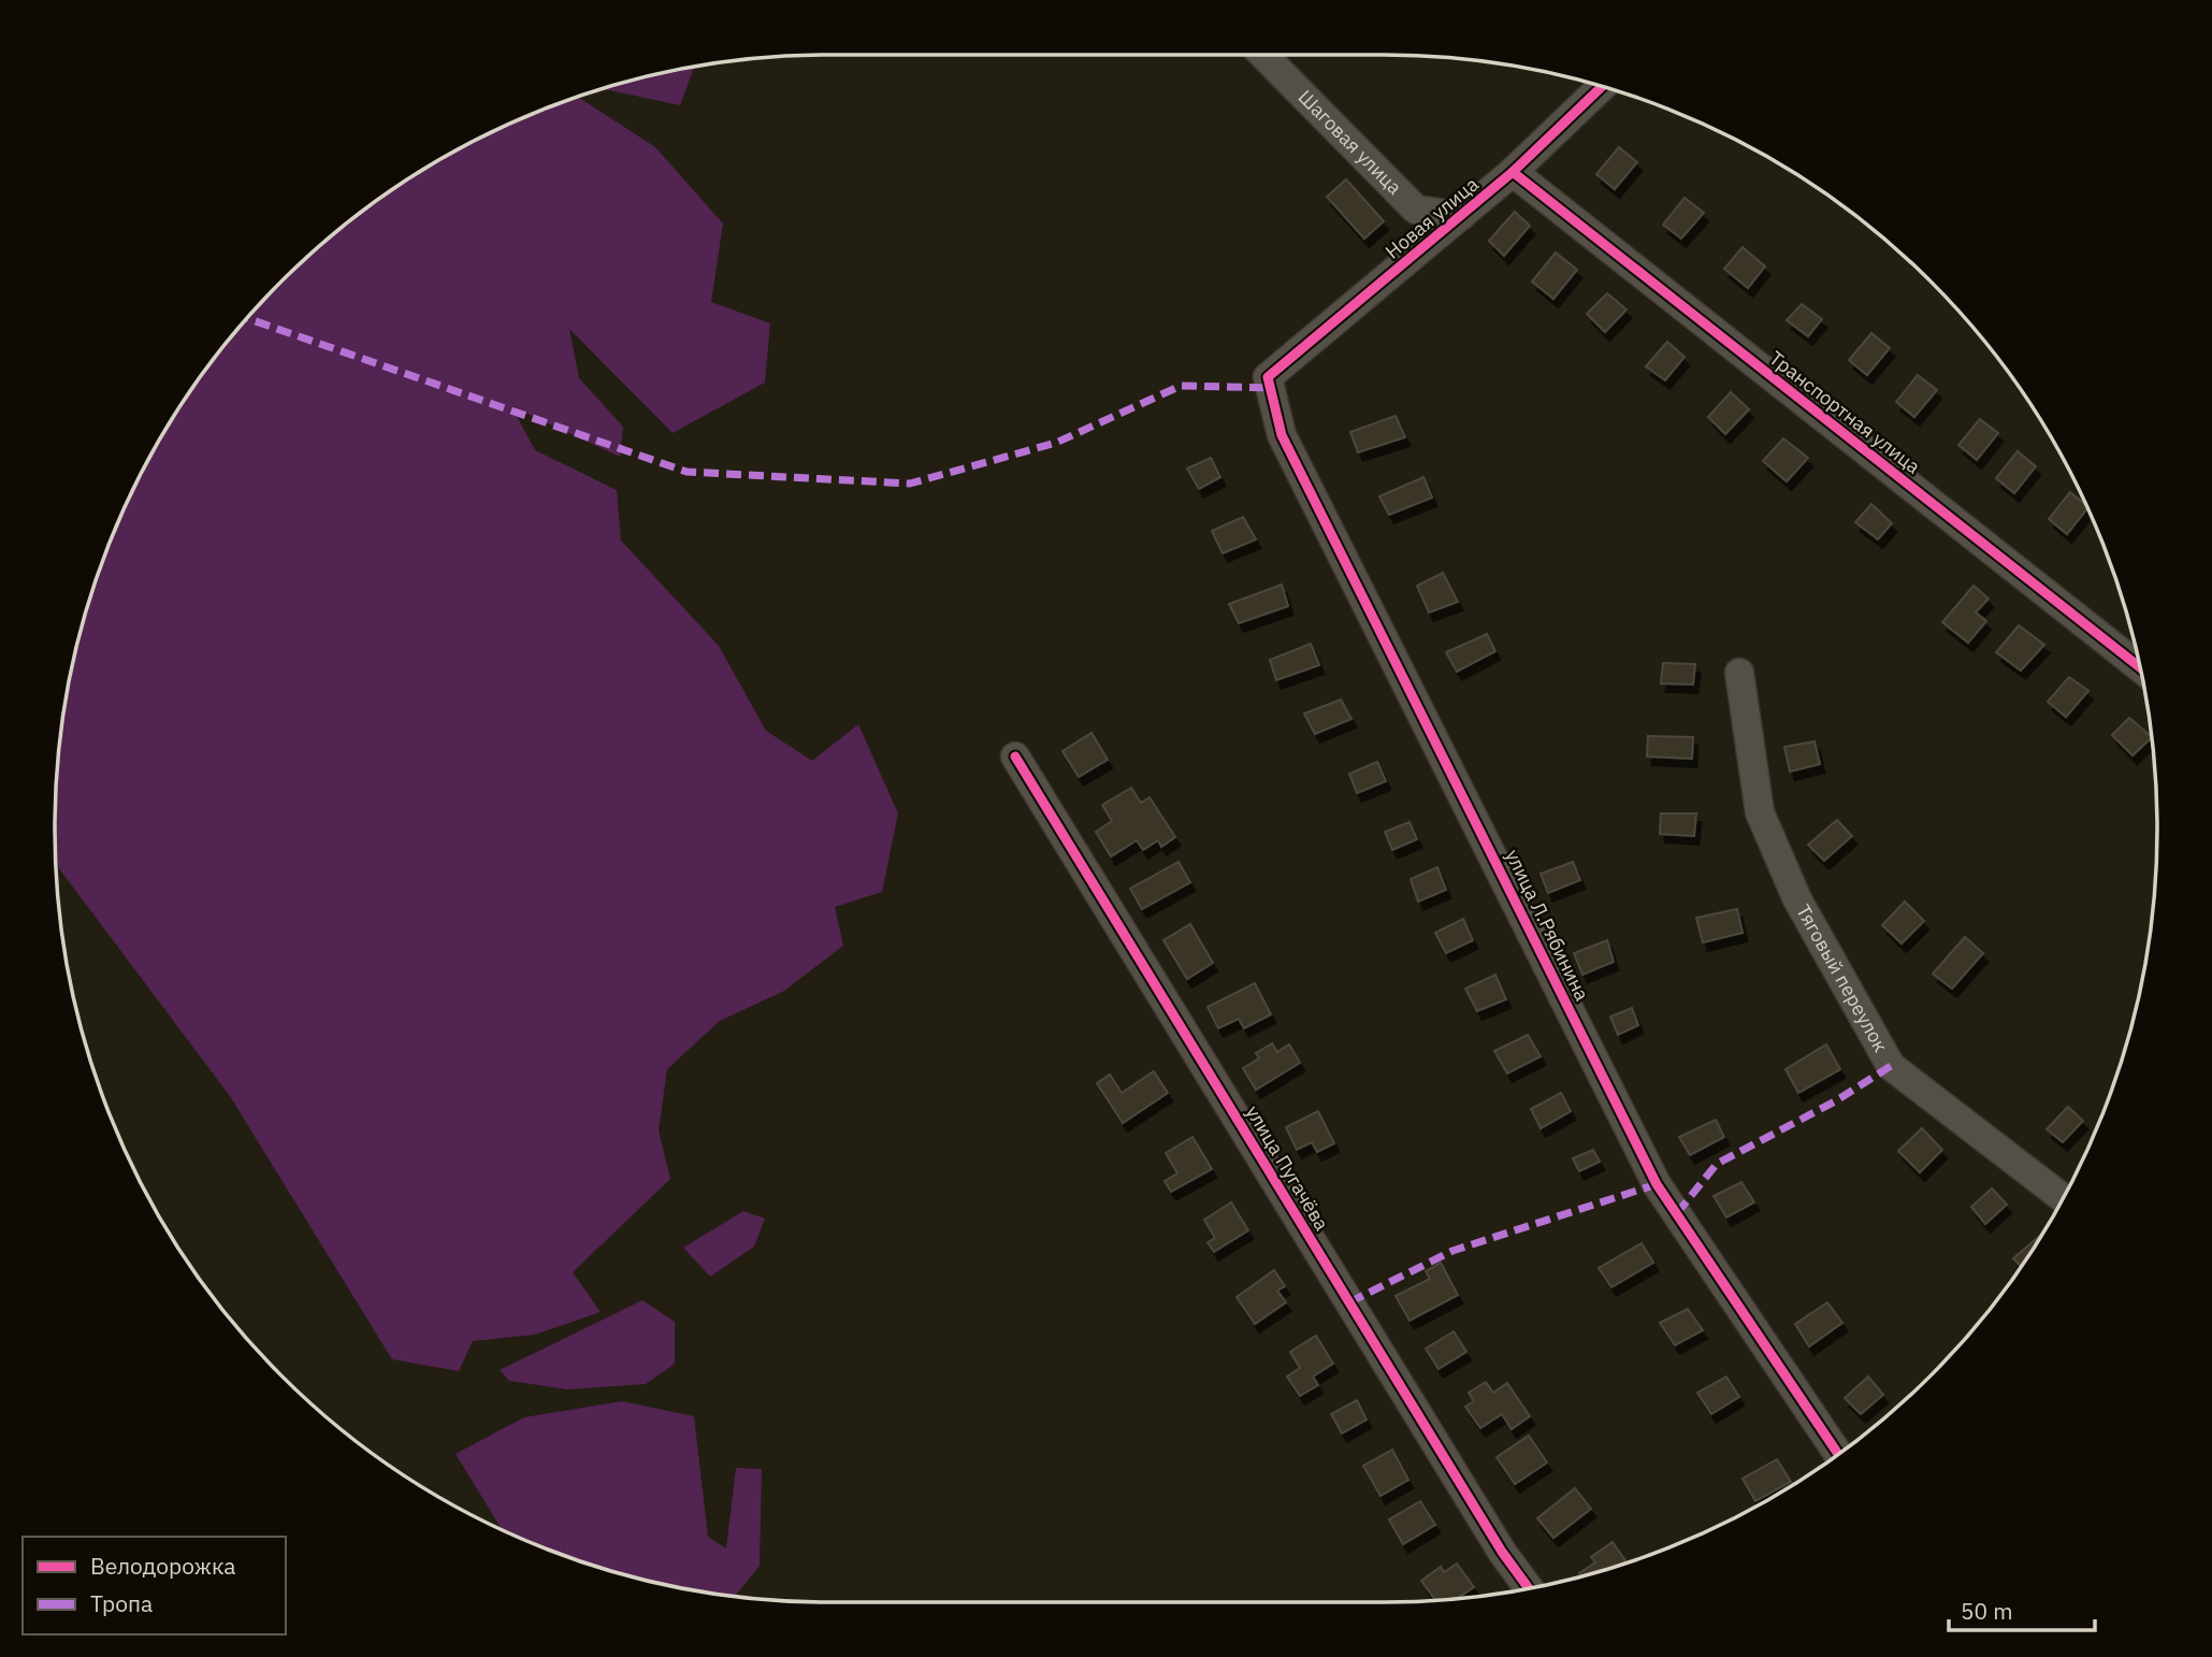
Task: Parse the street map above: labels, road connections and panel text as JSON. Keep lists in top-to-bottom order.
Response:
{
  "streets": {
    "street": [
      "Шаговая улица",
      "Новая улица",
      "Транспортная улица",
      "улица Л.Рябинина",
      "Тяговый переулок",
      "улица Пугачёва"
    ]
  },
  "crossings": [
    ["Шаговая улица", "Новая улица"],
    ["Новая улица", "Транспортная улица"],
    ["Новая улица", "улица Л.Рябинина"]
  ],
  "legend": ["Велодорожка", "Тропа"],
  "scale_bar": "50 m"
}
